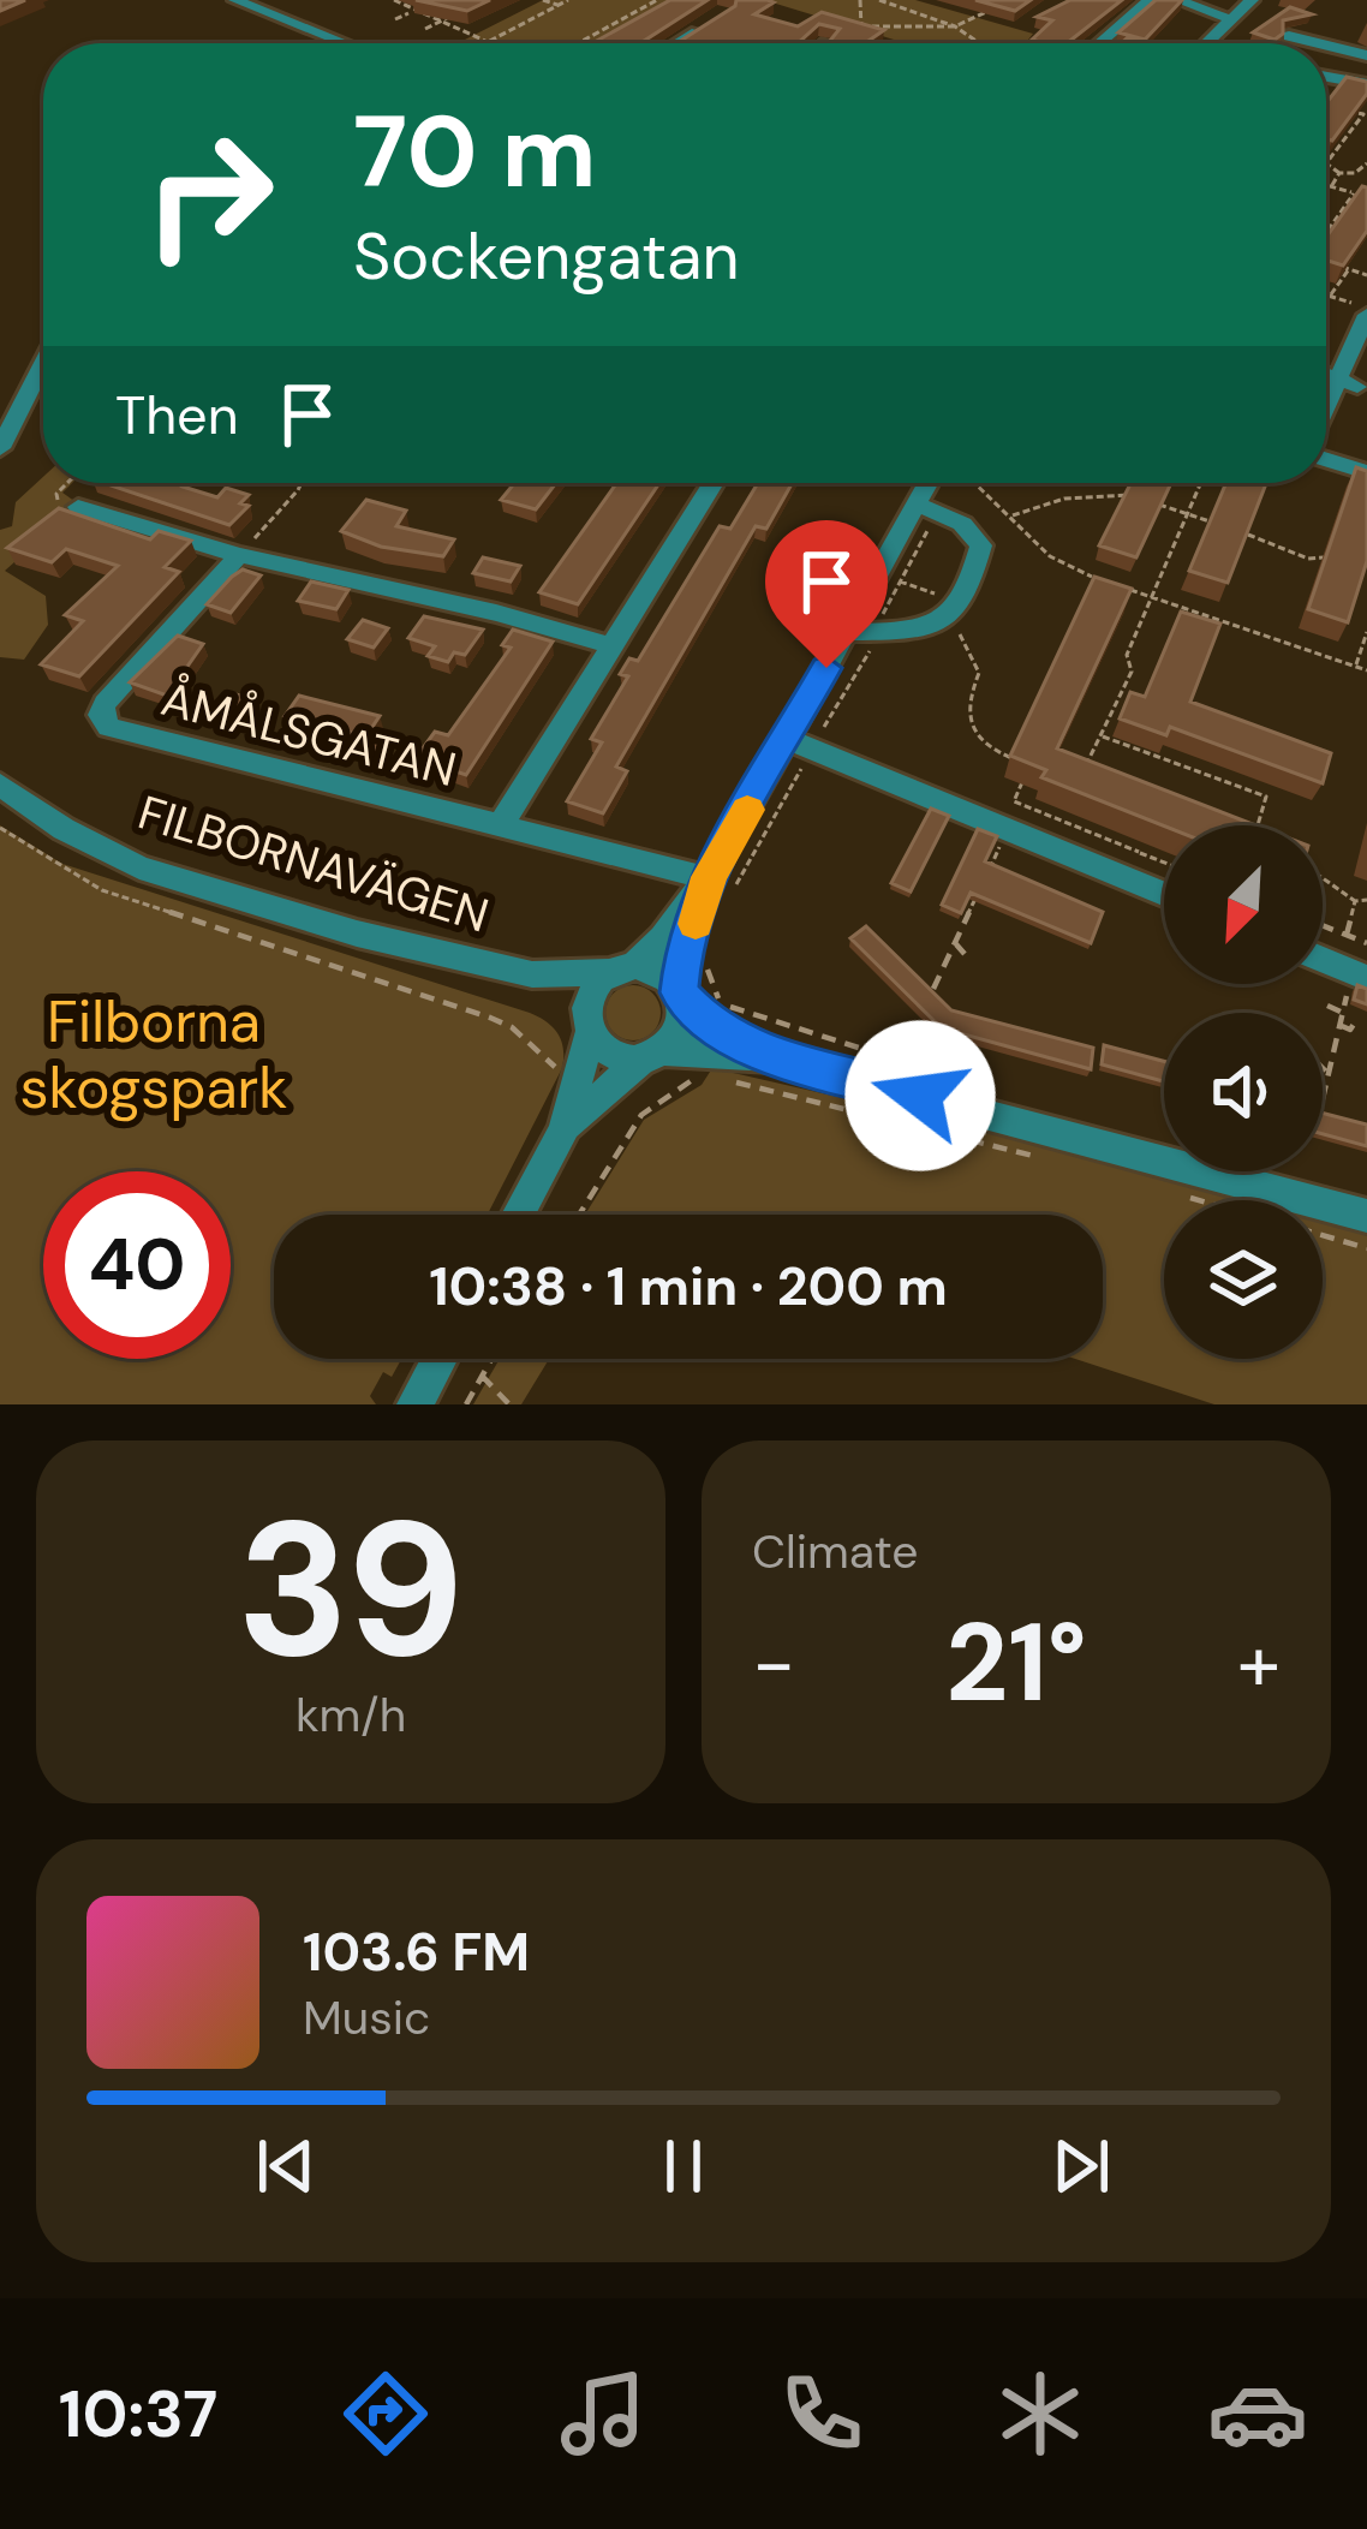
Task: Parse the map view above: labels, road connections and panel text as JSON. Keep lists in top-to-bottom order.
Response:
{
  "streets": {
    "street": ["ÅMÅLSGATAN", "FILBORNAVÄGEN"]
  },
  "parks": ["Filborna skogspark"],
  "north": "bottom left",
  "page": {
    "turn": ["70 m", "Sockengatan"],
    "then": "Then",
    "limit": "40",
    "trip": "10:38 · 1 min · 200 m",
    "tile": [
      ["39", "km/h"],
      "Climate"
    ],
    "heat": ["−", "21°", "+"],
    "song": ["103.6 FM", "Music"],
    "tabs": "10:37"
  }
}
